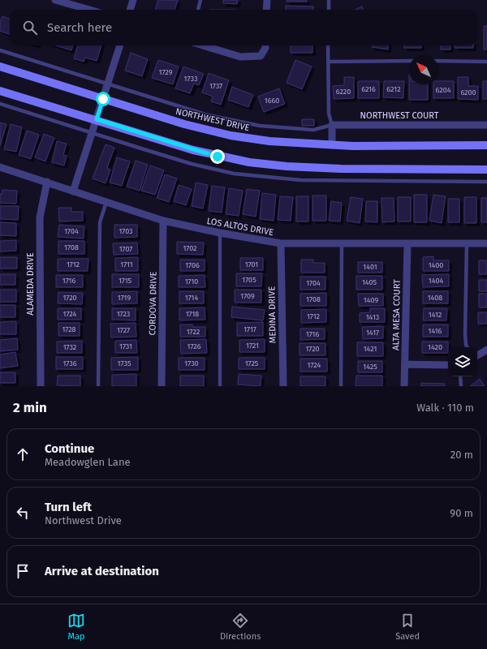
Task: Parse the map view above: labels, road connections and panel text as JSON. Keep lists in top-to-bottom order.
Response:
{
  "streets": {
    "main road": ["NORTHWEST DRIVE"],
    "street": [
      "NORTHWEST COURT",
      "LOS ALTOS DRIVE",
      "ALAMEDA DRIVE",
      "CORDOVA DRIVE",
      "MEDINA DRIVE",
      "ALTA MESA COURT"
    ]
  },
  "crossings": [
    ["LOS ALTOS DRIVE", "ALAMEDA DRIVE"],
    ["LOS ALTOS DRIVE", "CORDOVA DRIVE"],
    ["LOS ALTOS DRIVE", "MEDINA DRIVE"],
    ["LOS ALTOS DRIVE", "ALTA MESA COURT"]
  ],
  "house_numbers": [
    "1729",
    "1733",
    "1737",
    "6216",
    "6212",
    "6204",
    "6220",
    "6200",
    "1660",
    "1704",
    "1703",
    "1708",
    "1702",
    "1707",
    "1712",
    "1711",
    "1701",
    "1706",
    "1400",
    "1401",
    "1705",
    "1716",
    "1715",
    "1404",
    "1710",
    "1405",
    "1704",
    "1709",
    "1720",
    "1719",
    "1714",
    "1408",
    "1708",
    "1409",
    "1724",
    "1723",
    "1718",
    "1412",
    "1712",
    "1413",
    "1728",
    "1717",
    "1727",
    "1416",
    "1722",
    "1417",
    "1716",
    "1721",
    "1731",
    "1726",
    "1732",
    "1420",
    "1720",
    "1421",
    "1736",
    "1735",
    "1730",
    "1725",
    "1724",
    "1425"
  ],
  "north": "top left",
  "page": {
    "search": "Search here",
    "heading": ["2 min", "Walk · 110 m"],
    "list": [
      ["Continue", "Meadowglen Lane", "20 m"],
      ["Turn left", "Northwest Drive", "90 m"],
      "Arrive at destination"
    ],
    "nav": ["Map", "Directions", "Saved"]
  }
}
